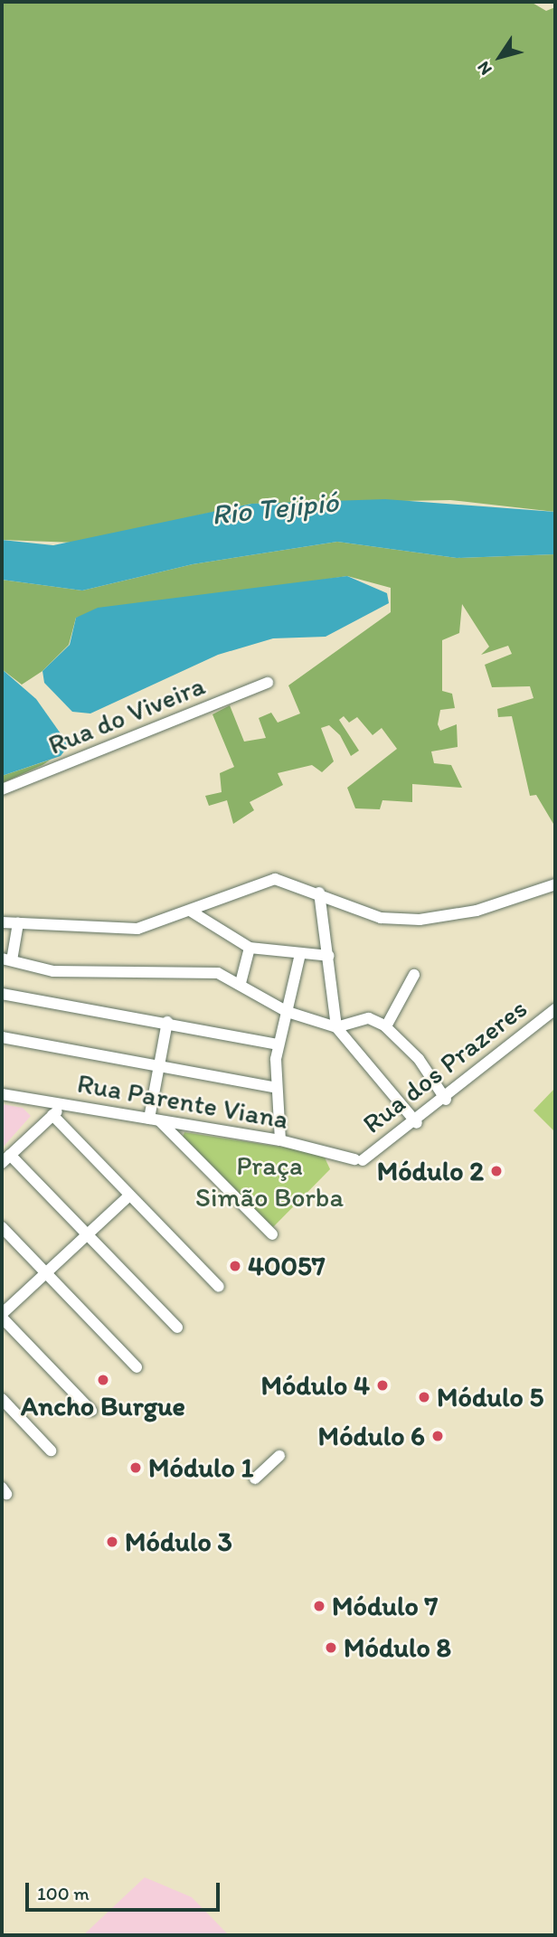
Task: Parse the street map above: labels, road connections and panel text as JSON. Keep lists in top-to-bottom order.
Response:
{
  "streets": {
    "street": ["Rua do Viveira", "Rua dos Prazeres", "Rua Parente Viana"]
  },
  "crossings": [
    ["Rua dos Prazeres", "Rua Parente Viana"]
  ],
  "water": ["Rio Tejipió"],
  "parks": ["Praça Simão Borba"],
  "places": [
    "Módulo 2",
    "40057",
    "Ancho Burgue",
    "Módulo 4",
    "Módulo 5",
    "Módulo 6",
    "Módulo 1",
    "Módulo 3",
    "Módulo 7",
    "Módulo 8"
  ],
  "scale_bar": "100 m",
  "north": "bottom left"
}
